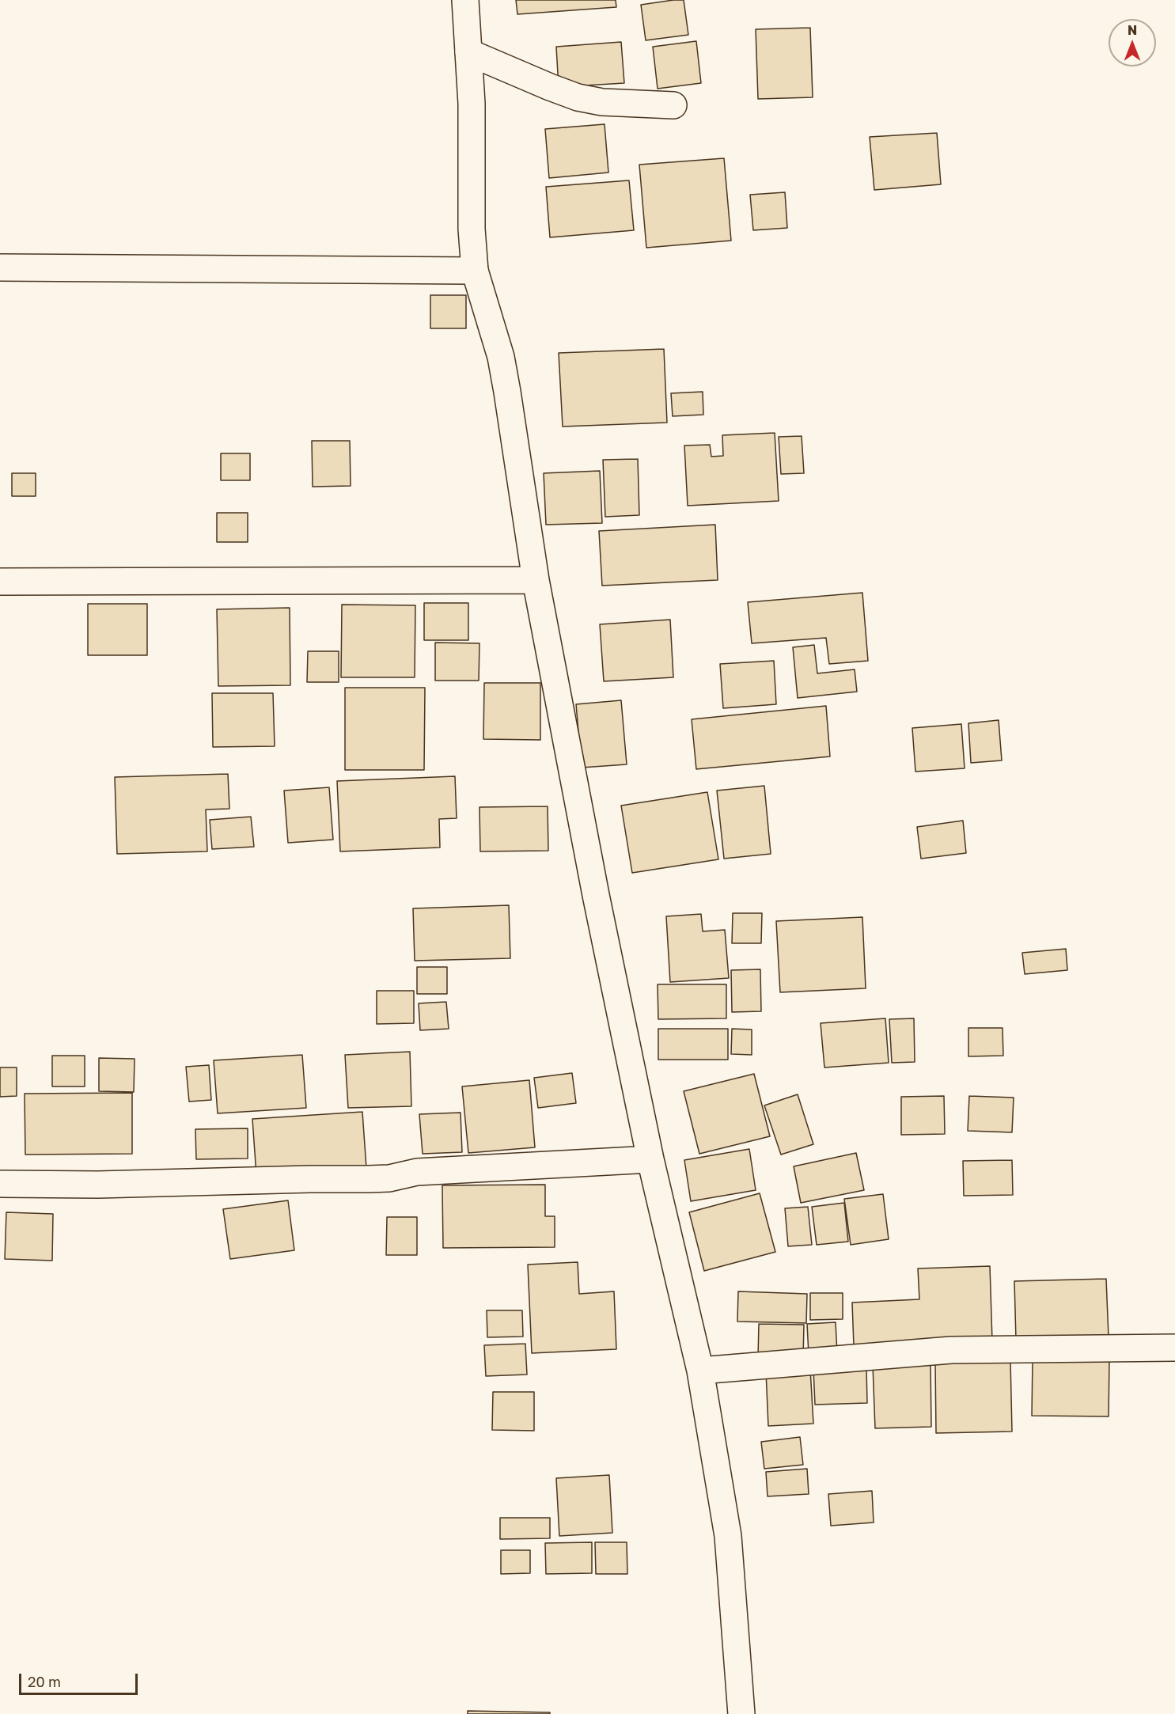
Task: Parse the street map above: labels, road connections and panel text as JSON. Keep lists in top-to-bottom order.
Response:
{
  "scale_bar": "20 m",
  "north": "top"
}
